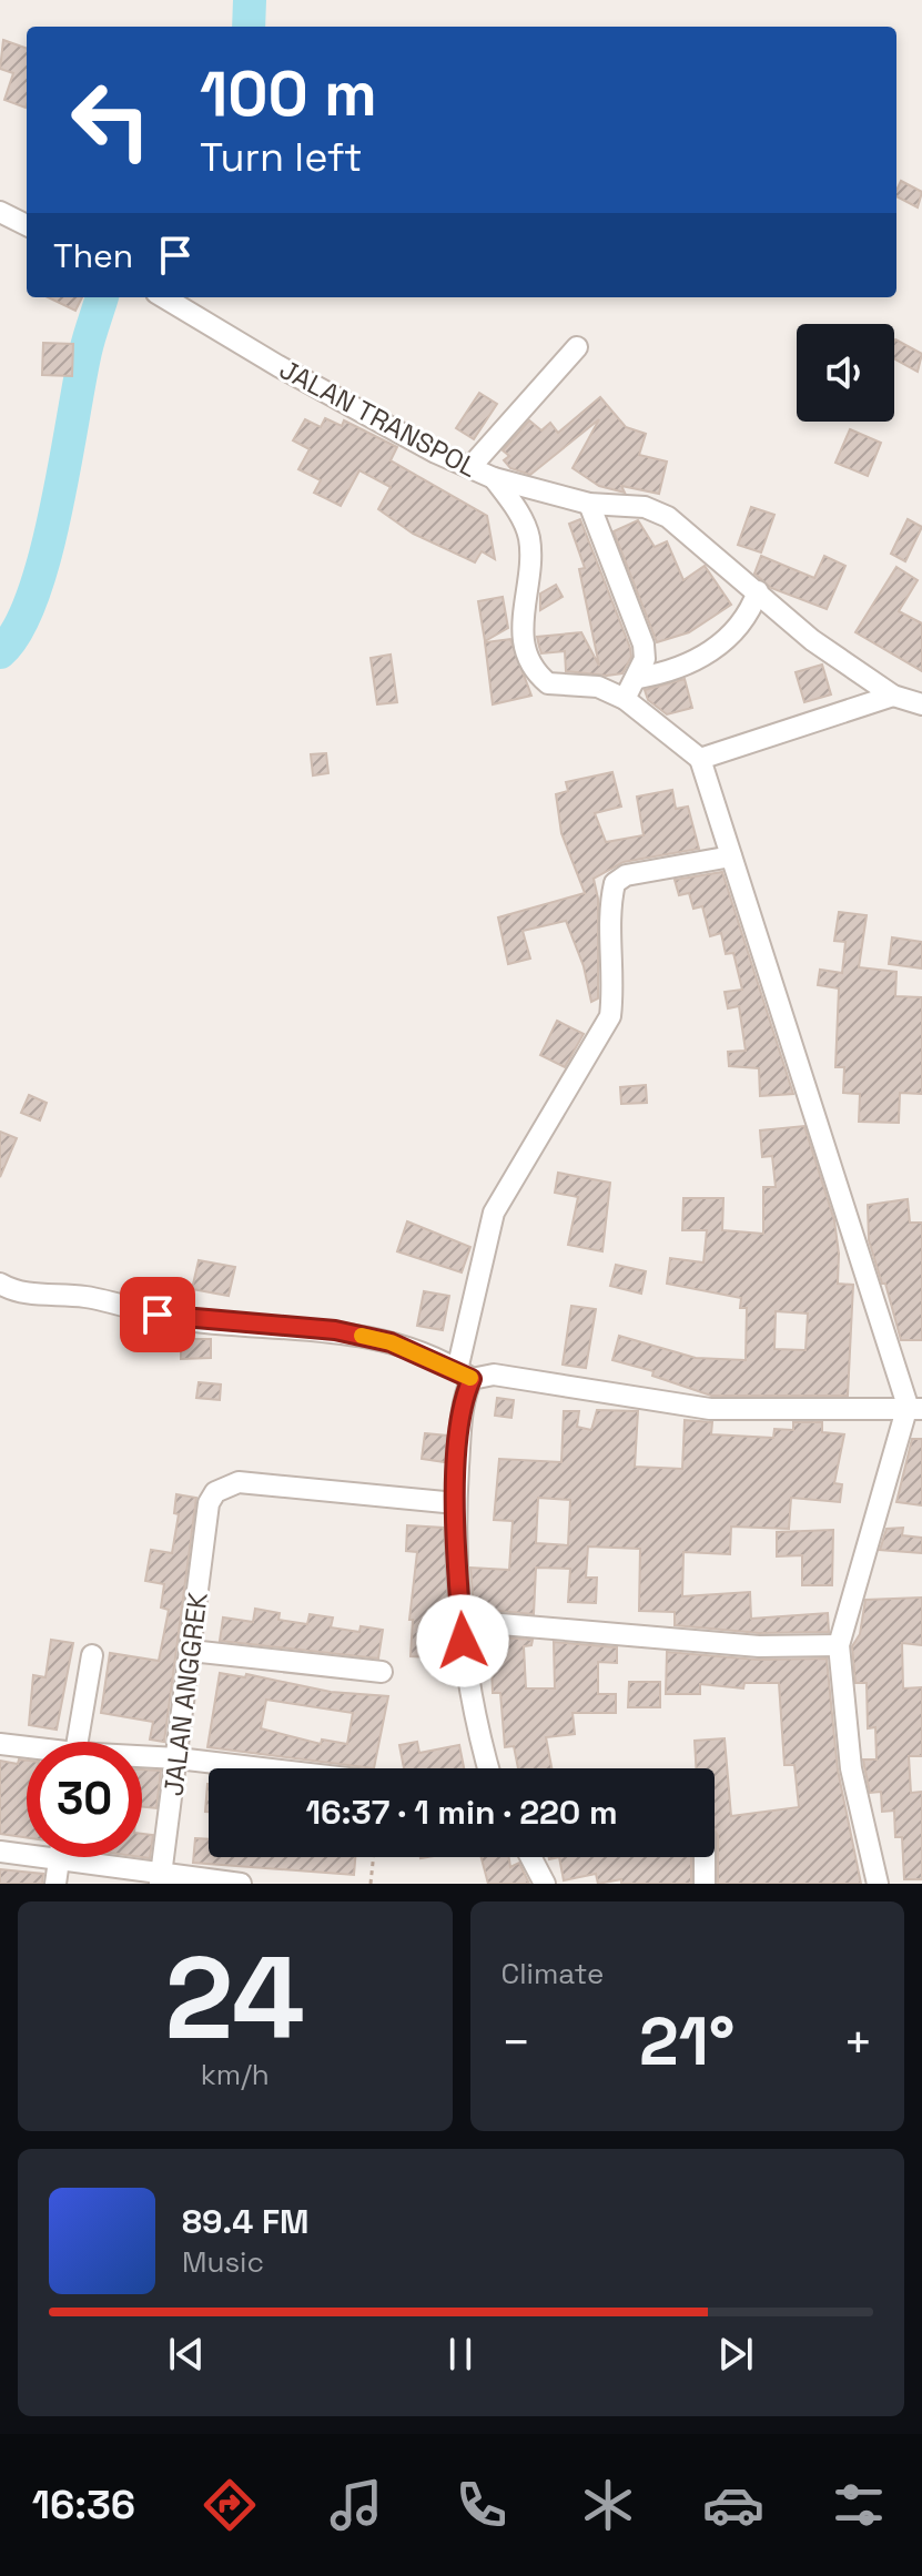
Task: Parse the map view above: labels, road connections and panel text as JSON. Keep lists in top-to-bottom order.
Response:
{
  "streets": {
    "street": ["JALAN TRANSPOL", "JALAN ANGGREK"]
  },
  "page": {
    "turn": ["100 m", "Turn left"],
    "then": "Then",
    "limit": "30",
    "trip": "16:37 · 1 min · 220 m",
    "tile": [
      ["24", "km/h"],
      "Climate"
    ],
    "heat": ["−", "21°", "+"],
    "song": ["89.4 FM", "Music"],
    "tabs": "16:36"
  }
}
